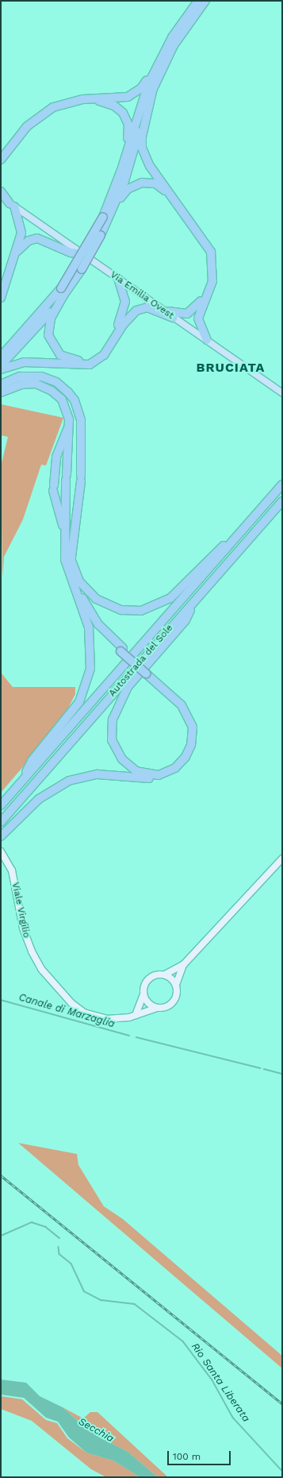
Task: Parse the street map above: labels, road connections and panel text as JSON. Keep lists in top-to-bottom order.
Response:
{
  "streets": {
    "highway": ["Autostrada del Sole"],
    "main road": ["Via Emilia Ovest"],
    "street": ["Viale Virgilio"]
  },
  "districts": ["BRUCIATA"],
  "water": ["Canale di Marzaglia", "Rio Santa Liberata", "Secchia"],
  "scale_bar": "100 m"
}
